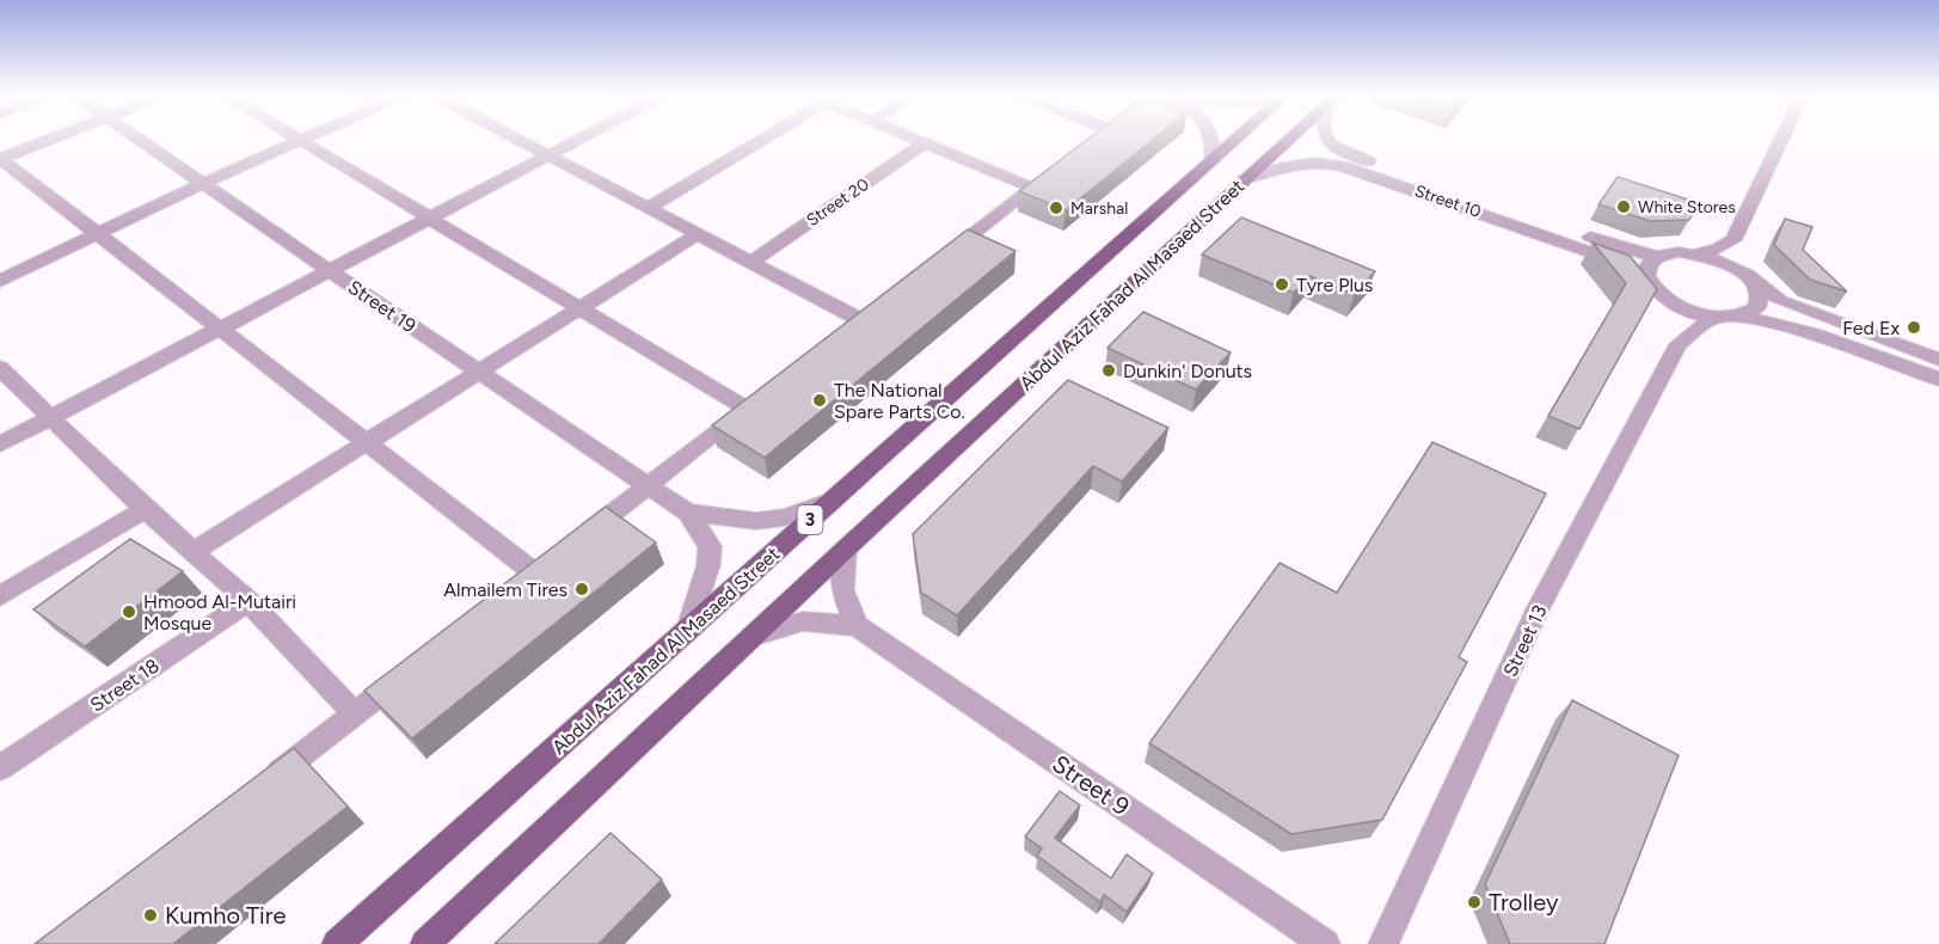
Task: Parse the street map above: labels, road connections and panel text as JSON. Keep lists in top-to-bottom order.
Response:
{
  "streets": {
    "main road": ["Abdul Aziz Fahad Al Masaed Street", "3"],
    "street": [
      "Street 10",
      "Street 20",
      "Street 19",
      "Street 13",
      "Street 18",
      "Street 9"
    ]
  },
  "crossings": [
    ["Street 10", "Abdul Aziz Fahad Al Masaed Street"],
    ["Abdul Aziz Fahad Al Masaed Street", "Street 19"],
    ["Abdul Aziz Fahad Al Masaed Street", "Street 9"]
  ],
  "places": [
    "White Stores",
    "Marshal",
    "Tyre Plus",
    "Fed Ex",
    "Dunkin' Donuts",
    "The National Spare Parts Co.",
    "Almailem Tires",
    "Hmood Al-Mutairi Mosque",
    "Trolley",
    "Kumho Tire"
  ]
}
